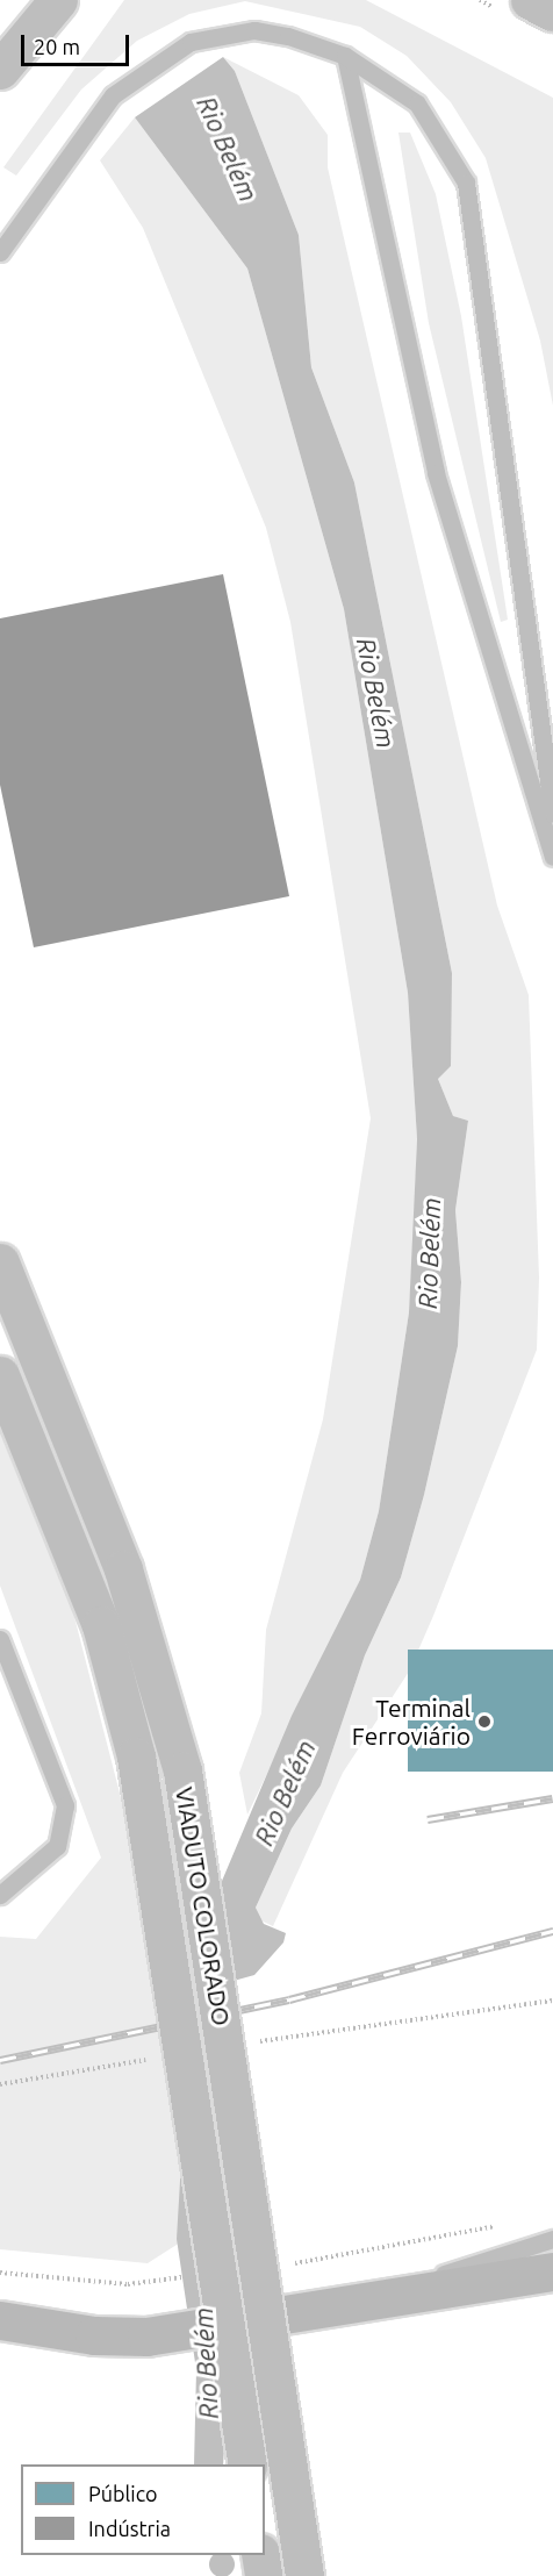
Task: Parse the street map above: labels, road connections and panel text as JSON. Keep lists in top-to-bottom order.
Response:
{
  "streets": {
    "main road": ["VIADUTO COLORADO"]
  },
  "water": ["Rio Belém"],
  "places": ["Terminal Ferroviário"],
  "legend": ["Público", "Indústria"],
  "scale_bar": "20 m"
}
